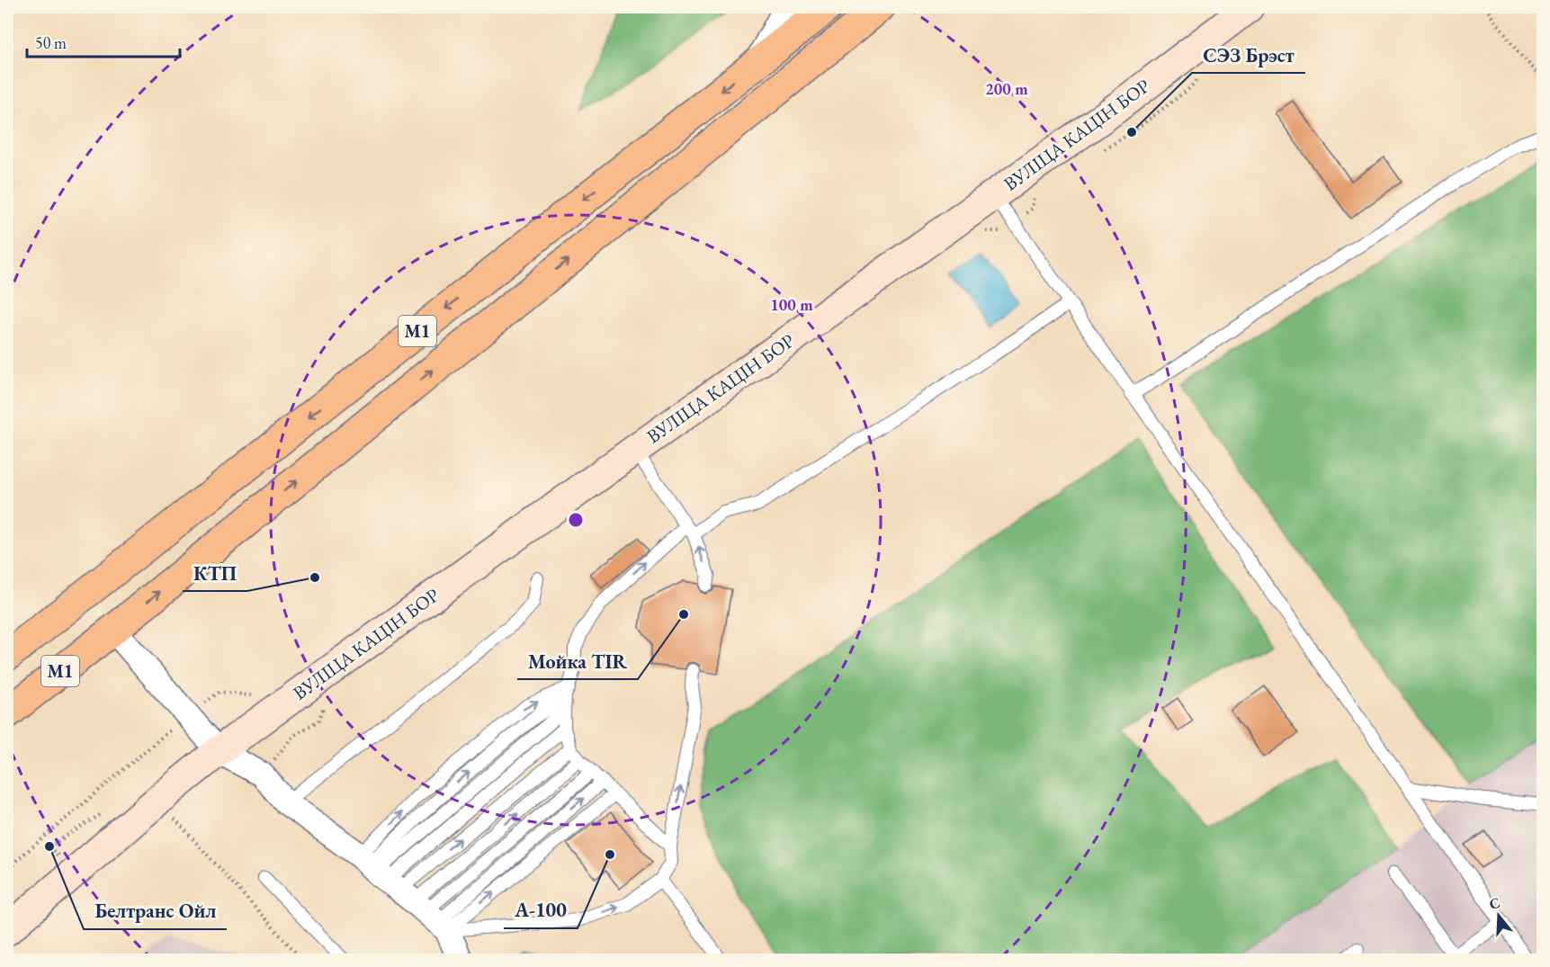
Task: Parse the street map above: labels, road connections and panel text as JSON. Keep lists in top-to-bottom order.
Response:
{
  "streets": {
    "highway": ["М1"],
    "main road": ["ВУЛІЦА КАЦІН БОР"]
  },
  "places": [
    "СЭЗ Брэст",
    "КТП",
    "Мойка TIR",
    "Белтранс Ойл",
    "А-100"
  ],
  "scale_bar": "50 m",
  "north": "top",
  "rings": ["200 m", "100 m"]
}
